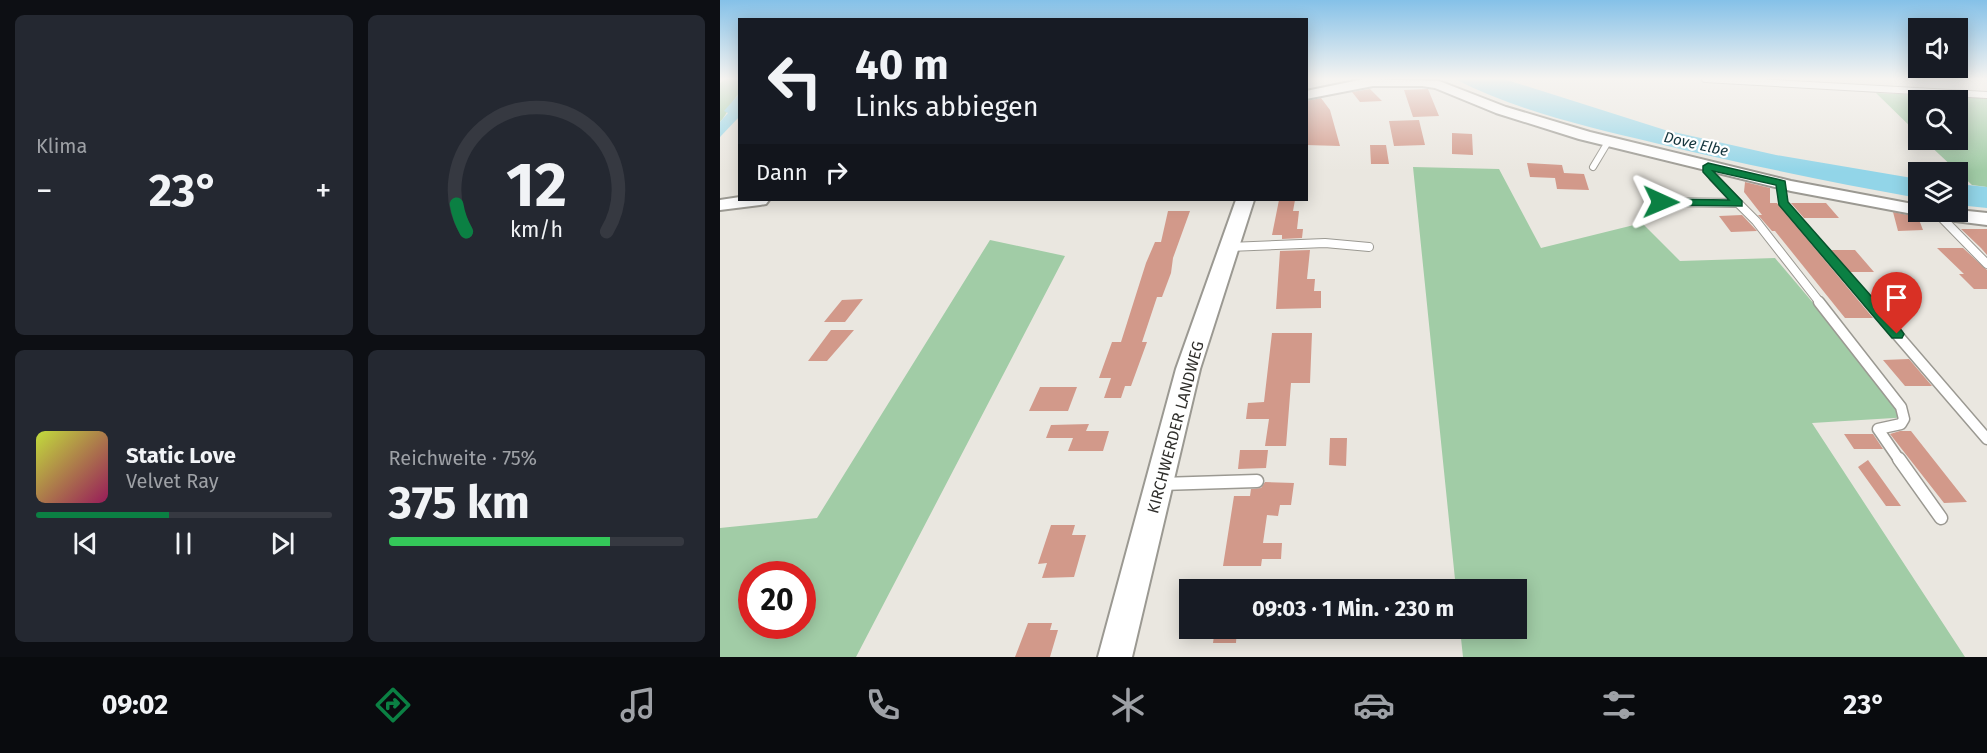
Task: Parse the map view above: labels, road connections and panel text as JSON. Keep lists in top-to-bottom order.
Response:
{
  "streets": {
    "street": ["KIRCHWERDER LANDWEG"]
  },
  "water": ["Dove Elbe"],
  "page": {
    "tile": [
      "Klima",
      ["Reichweite · 75%", "375 km"]
    ],
    "turn": ["40 m", "Links abbiegen"],
    "then": "Dann",
    "heat": ["−", "23°", "+"],
    "song": ["Static Love", "Velvet Ray"],
    "limit": "20",
    "trip": "09:03 · 1 Min. · 230 m",
    "tabs": ["09:02", "23°"],
    "gauge": ["12", "km/h"]
  }
}
